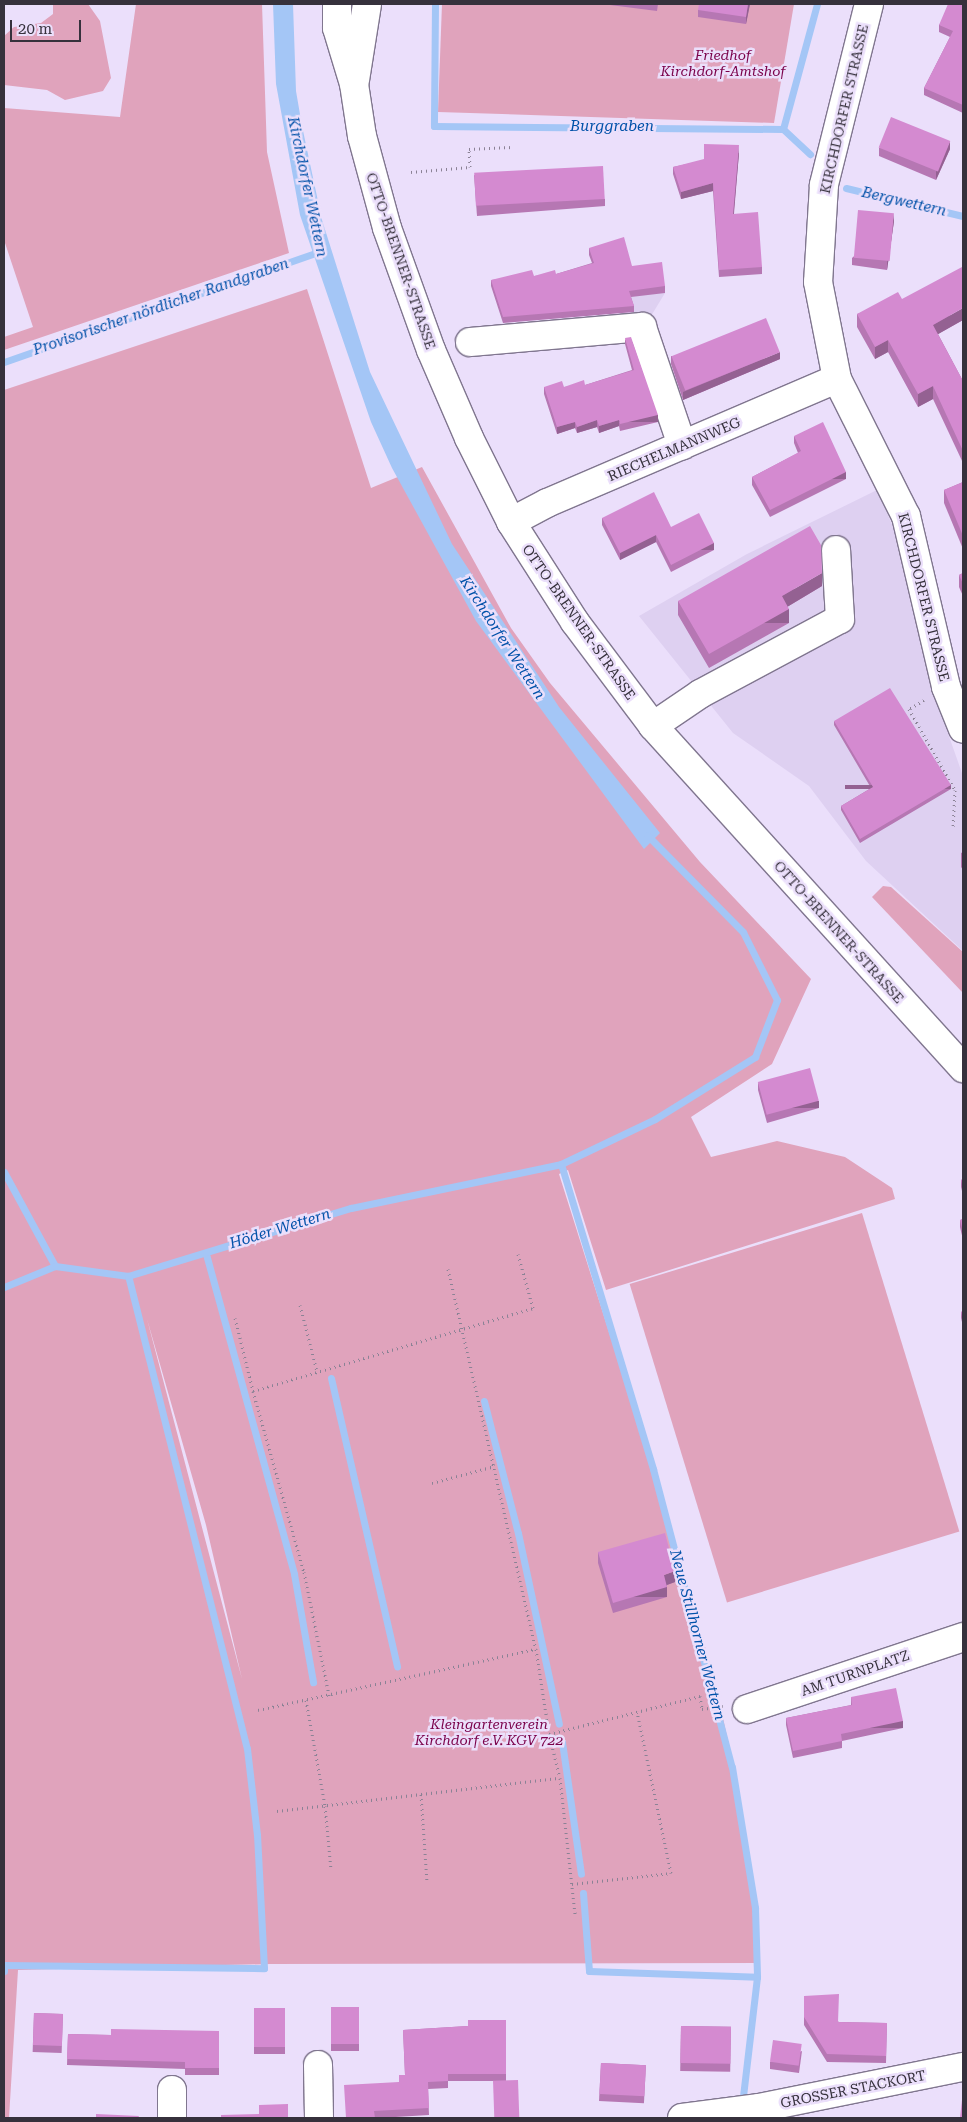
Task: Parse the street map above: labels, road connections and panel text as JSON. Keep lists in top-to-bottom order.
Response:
{
  "streets": {
    "street": [
      "KIRCHDORFER STRASSE",
      "OTTO-BRENNER-STRASSE",
      "RIECHELMANNWEG",
      "AM TURNPLATZ",
      "GROSSER STACKORT"
    ]
  },
  "crossings": [
    ["KIRCHDORFER STRASSE", "RIECHELMANNWEG"],
    ["OTTO-BRENNER-STRASSE", "RIECHELMANNWEG"]
  ],
  "water": [
    "Burggraben",
    "Kirchdorfer Wettern",
    "Bergwettern",
    "Provisorischer nördlicher Randgraben",
    "Höder Wettern",
    "Neue Stillhorner Wettern"
  ],
  "parks": ["Friedhof Kirchdorf-Amtshof", "Kleingartenverein Kirchdorf e.V. KGV 722"],
  "scale_bar": "20 m"
}
